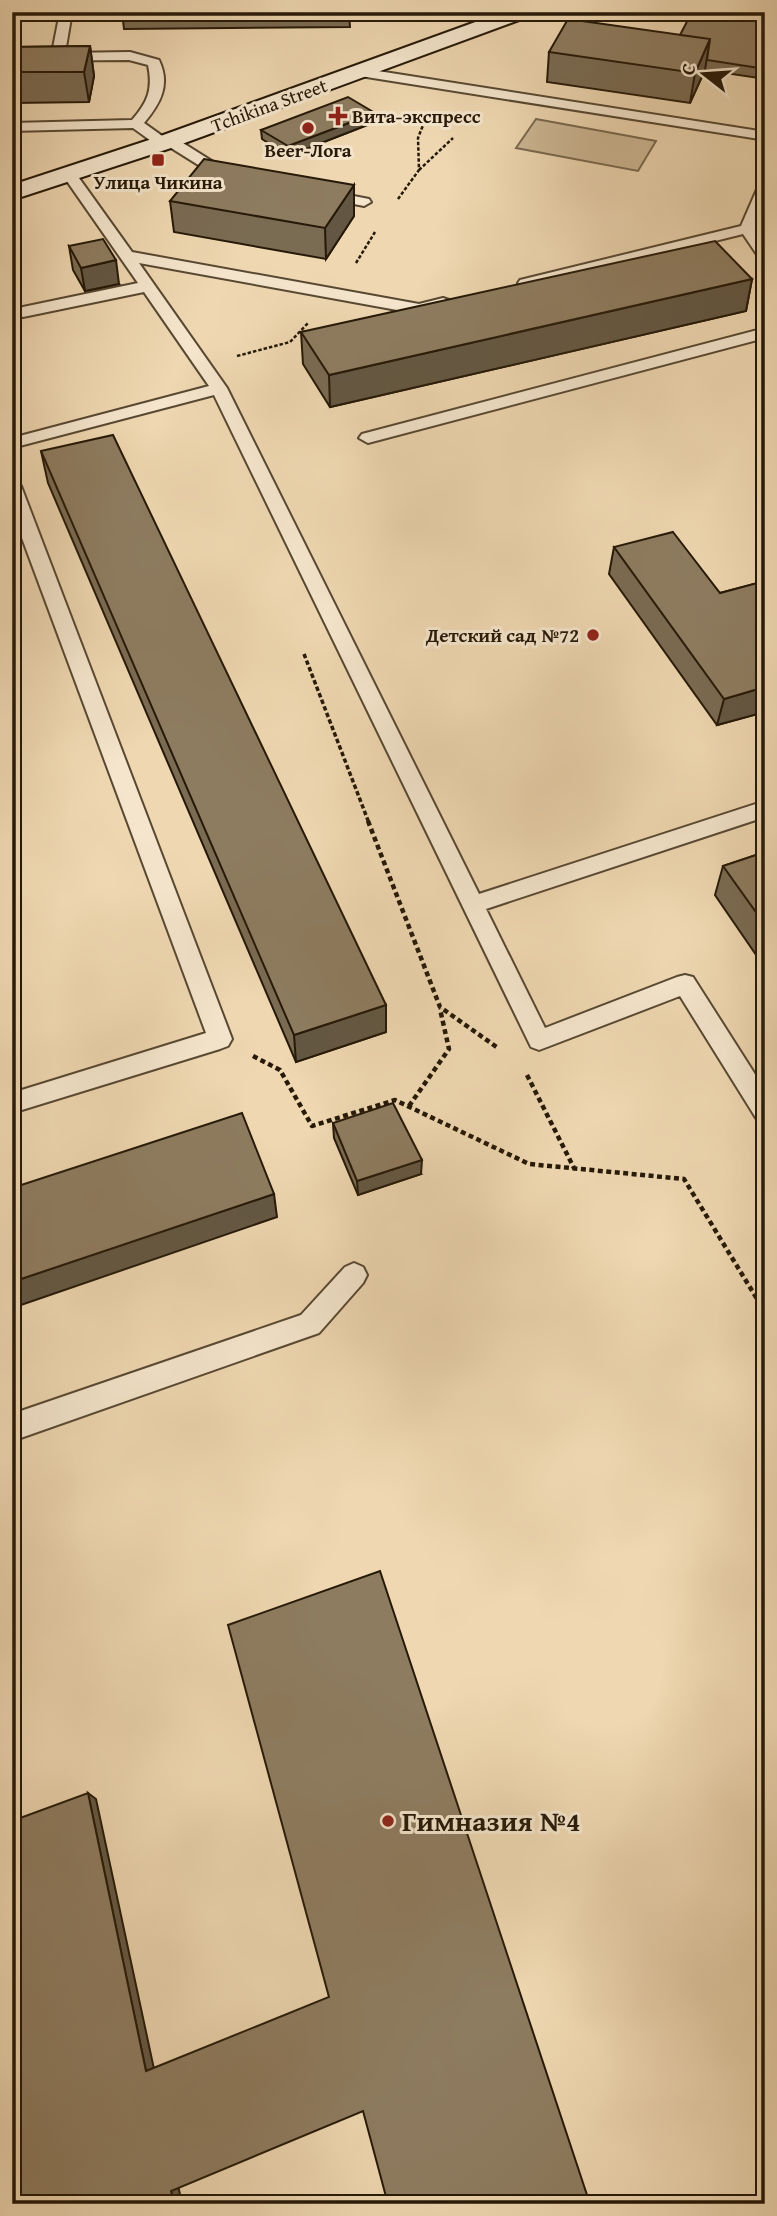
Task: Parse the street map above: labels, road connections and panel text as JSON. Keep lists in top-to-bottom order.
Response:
{
  "streets": {
    "street": ["Tchikina Street"]
  },
  "places": {
    "health": ["Вита-экспресс"],
    "other": ["Beer-Лога", "Детский сад №72", "Гимназия №4"],
    "transit": ["Улица Чикина"]
  },
  "north": "left"
}
